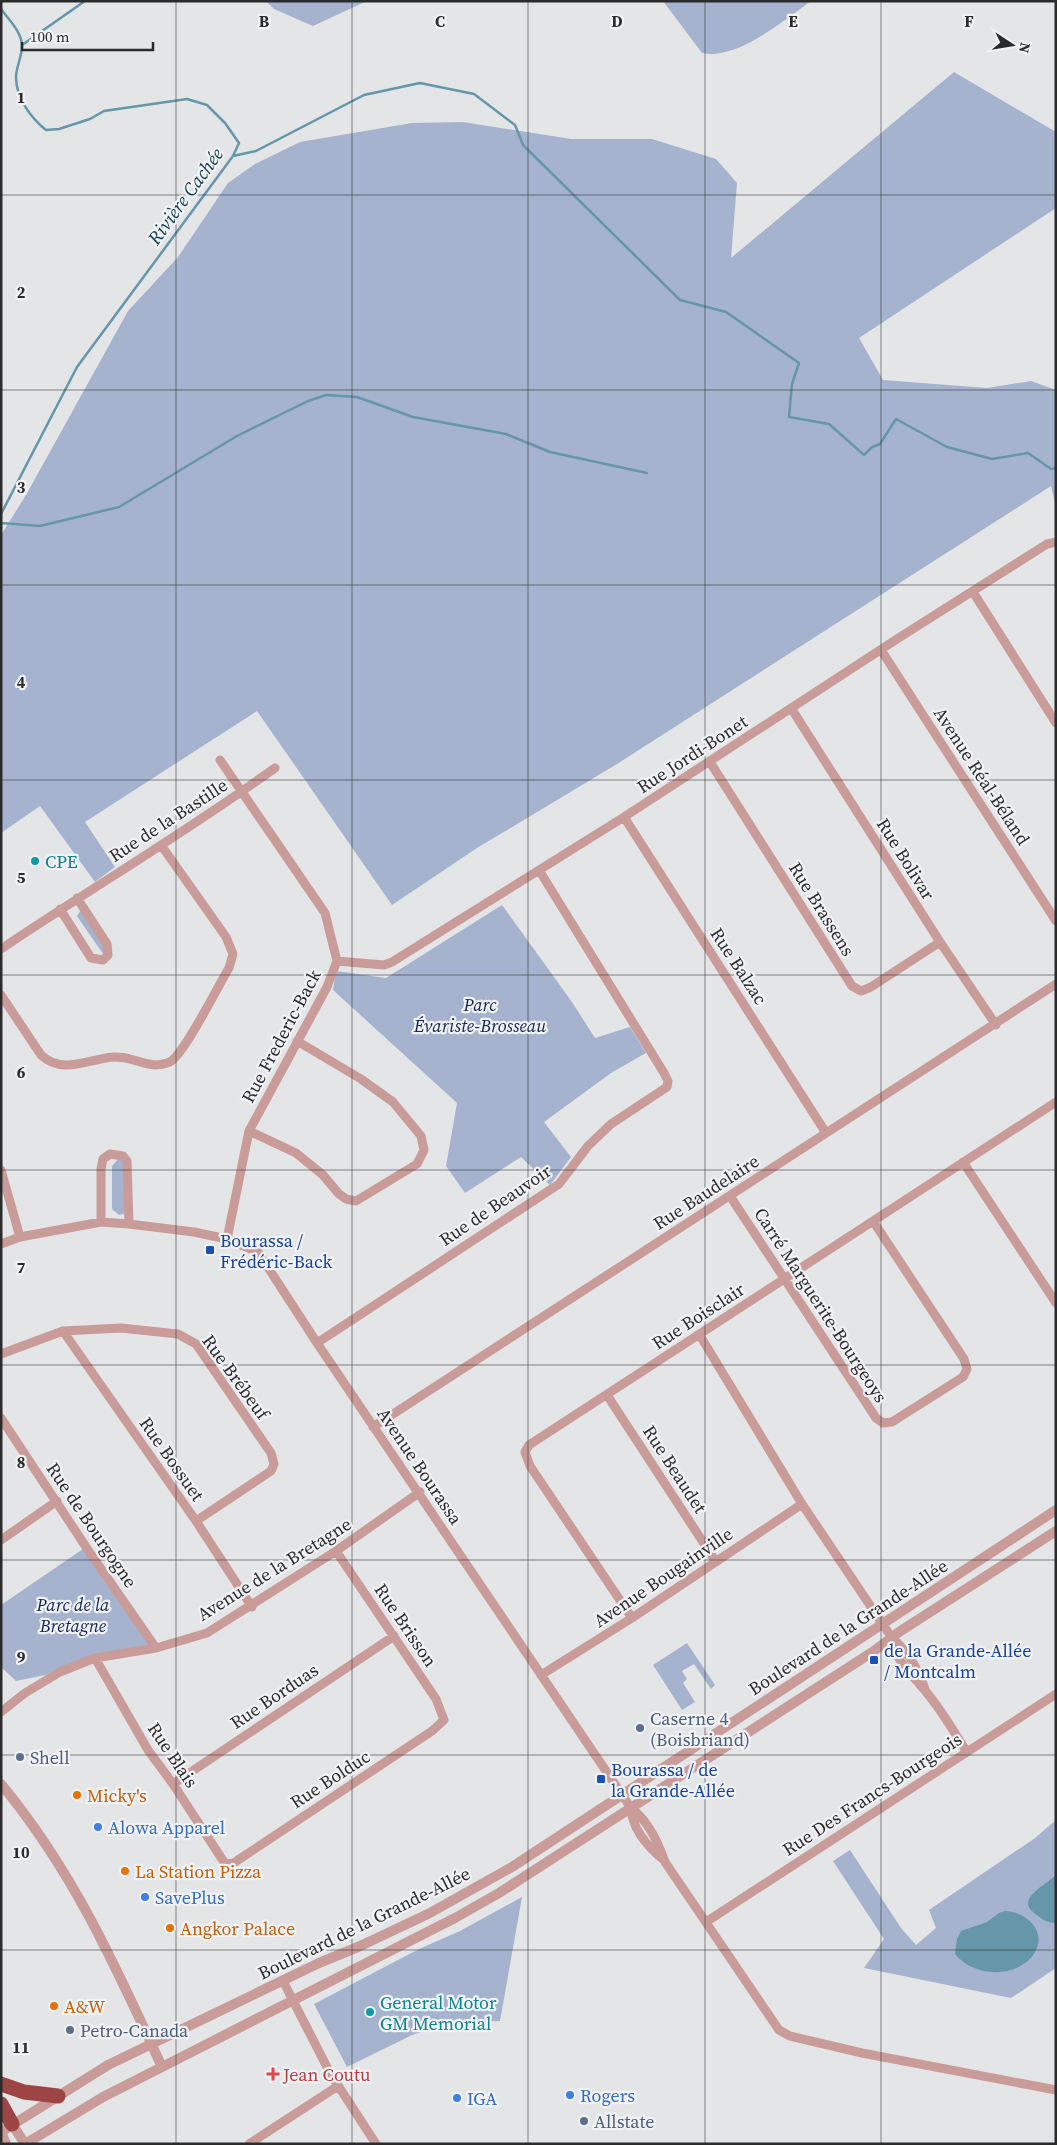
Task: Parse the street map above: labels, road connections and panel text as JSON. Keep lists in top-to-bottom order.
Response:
{
  "streets": {
    "street": [
      "Rue Jordi-Bonet",
      "Avenue Réal-Béland",
      "Rue de la Bastille",
      "Rue Bolivar",
      "Rue Brassens",
      "Rue Balzac",
      "Rue Frederic-Back",
      "Rue Baudelaire",
      "Rue de Beauvoir",
      "Carré Marguerite-Bourgeoys",
      "Rue Boisclair",
      "Rue Brébeuf",
      "Rue Bossuet",
      "Avenue Bourassa",
      "Rue Beaudet",
      "Rue de Bourgogne",
      "Avenue de la Bretagne",
      "Avenue Bougainville",
      "Rue Brisson",
      "Boulevard de la Grande-Allée",
      "Rue Borduas",
      "Rue Blais",
      "Rue Bolduc",
      "Rue Des Francs-Bourgeois"
    ]
  },
  "crossings": [
    ["Rue Jordi-Bonet", "Avenue Réal-Béland"],
    ["Rue Jordi-Bonet", "Rue Bolivar"],
    ["Rue Jordi-Bonet", "Rue Brassens"],
    ["Rue Jordi-Bonet", "Rue Balzac"],
    ["Rue Jordi-Bonet", "Rue Frederic-Back"],
    ["Rue Jordi-Bonet", "Rue de Beauvoir"],
    ["Rue de la Bastille", "Rue Frederic-Back"],
    ["Rue Bolivar", "Rue Brassens"],
    ["Rue Bolivar", "Rue Baudelaire"],
    ["Rue Balzac", "Rue Baudelaire"],
    ["Rue Frederic-Back", "Avenue Bourassa"],
    ["Rue Baudelaire", "Carré Marguerite-Bourgeoys"],
    ["Rue Baudelaire", "Avenue Bourassa"],
    ["Rue de Beauvoir", "Avenue Bourassa"],
    ["Carré Marguerite-Bourgeoys", "Rue Boisclair"],
    ["Rue Boisclair", "Rue Beaudet"],
    ["Rue Boisclair", "Avenue Bougainville"],
    ["Rue Brébeuf", "Rue Bossuet"],
    ["Rue Bossuet", "Avenue de la Bretagne"],
    ["Avenue Bourassa", "Avenue de la Bretagne"],
    ["Avenue Bourassa", "Avenue Bougainville"],
    ["Avenue Bourassa", "Boulevard de la Grande-Allée"],
    ["Rue Beaudet", "Avenue Bougainville"],
    ["Rue de Bourgogne", "Avenue de la Bretagne"],
    ["Avenue de la Bretagne", "Rue Brisson"],
    ["Avenue de la Bretagne", "Rue Blais"],
    ["Rue Brisson", "Rue Borduas"],
    ["Rue Brisson", "Rue Bolduc"],
    ["Rue Borduas", "Rue Blais"],
    ["Rue Blais", "Rue Bolduc"]
  ],
  "water": ["Rivière Cachée"],
  "parks": ["Parc Évariste-Brosseau", "Parc de la Bretagne"],
  "places": {
    "other": [
      "CPE",
      "Caserne 4 (Boisbriand)",
      "Shell",
      "Micky's",
      "Alowa Apparel",
      "La Station Pizza",
      "SavePlus",
      "Angkor Palace",
      "A&W",
      "General Motor GM Memorial",
      "Petro-Canada",
      "Rogers",
      "IGA",
      "Allstate"
    ],
    "transit": ["Bourassa / Frédéric-Back", "de la Grande-Allée / Montcalm", "Bourassa / de la Grande-Allée"],
    "health": ["Jean Coutu"]
  },
  "scale_bar": "100 m",
  "north": "right",
  "grid": {
    "columns": [
      "B",
      "C",
      "D",
      "E",
      "F"
    ],
    "rows": [
      "1",
      "2",
      "3",
      "4",
      "5",
      "6",
      "7",
      "8",
      "9",
      "10",
      "11"
    ]
  }
}
